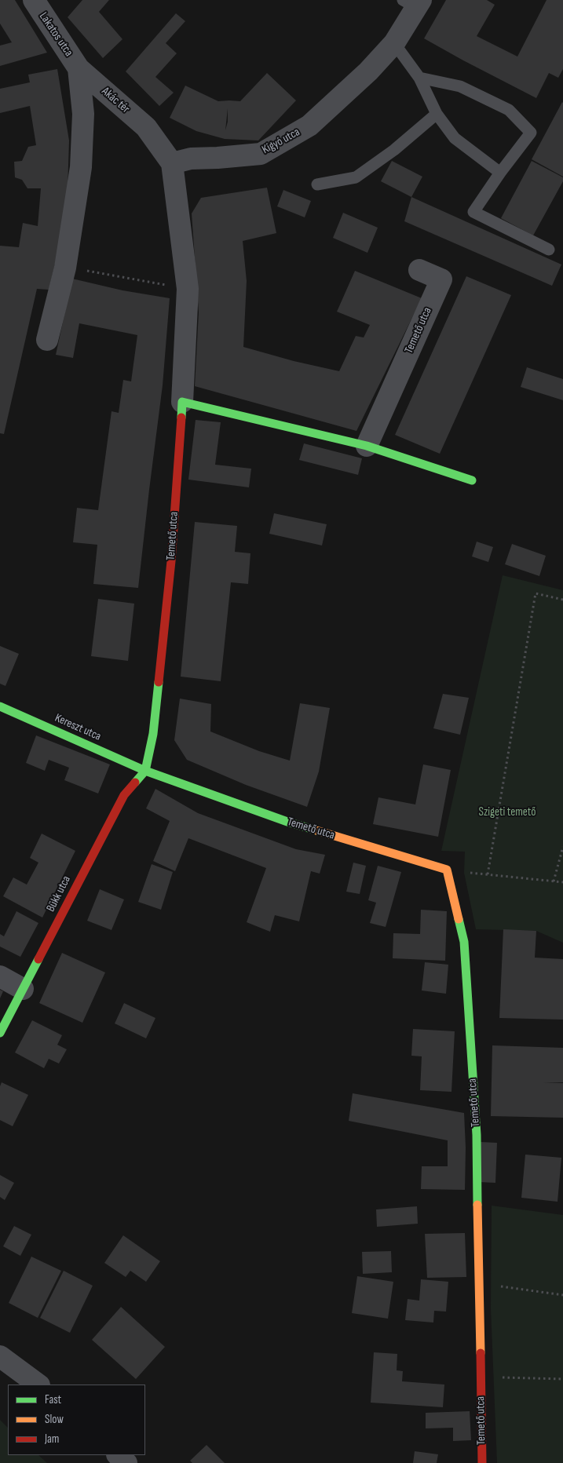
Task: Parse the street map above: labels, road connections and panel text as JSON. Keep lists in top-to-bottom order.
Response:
{
  "streets": {
    "street": [
      "Lakatos utca",
      "Akác tér",
      "Kígyó utca",
      "Temető utca",
      "Kereszt utca",
      "Bükk utca"
    ]
  },
  "crossings": [
    ["Lakatos utca", "Akác tér"],
    ["Akác tér", "Kígyó utca"],
    ["Akác tér", "Temető utca"],
    ["Temető utca", "Kereszt utca"],
    ["Temető utca", "Bükk utca"],
    ["Kereszt utca", "Bükk utca"]
  ],
  "parks": ["Szigeti temető"],
  "legend": ["Fast", "Slow", "Jam"]
}
